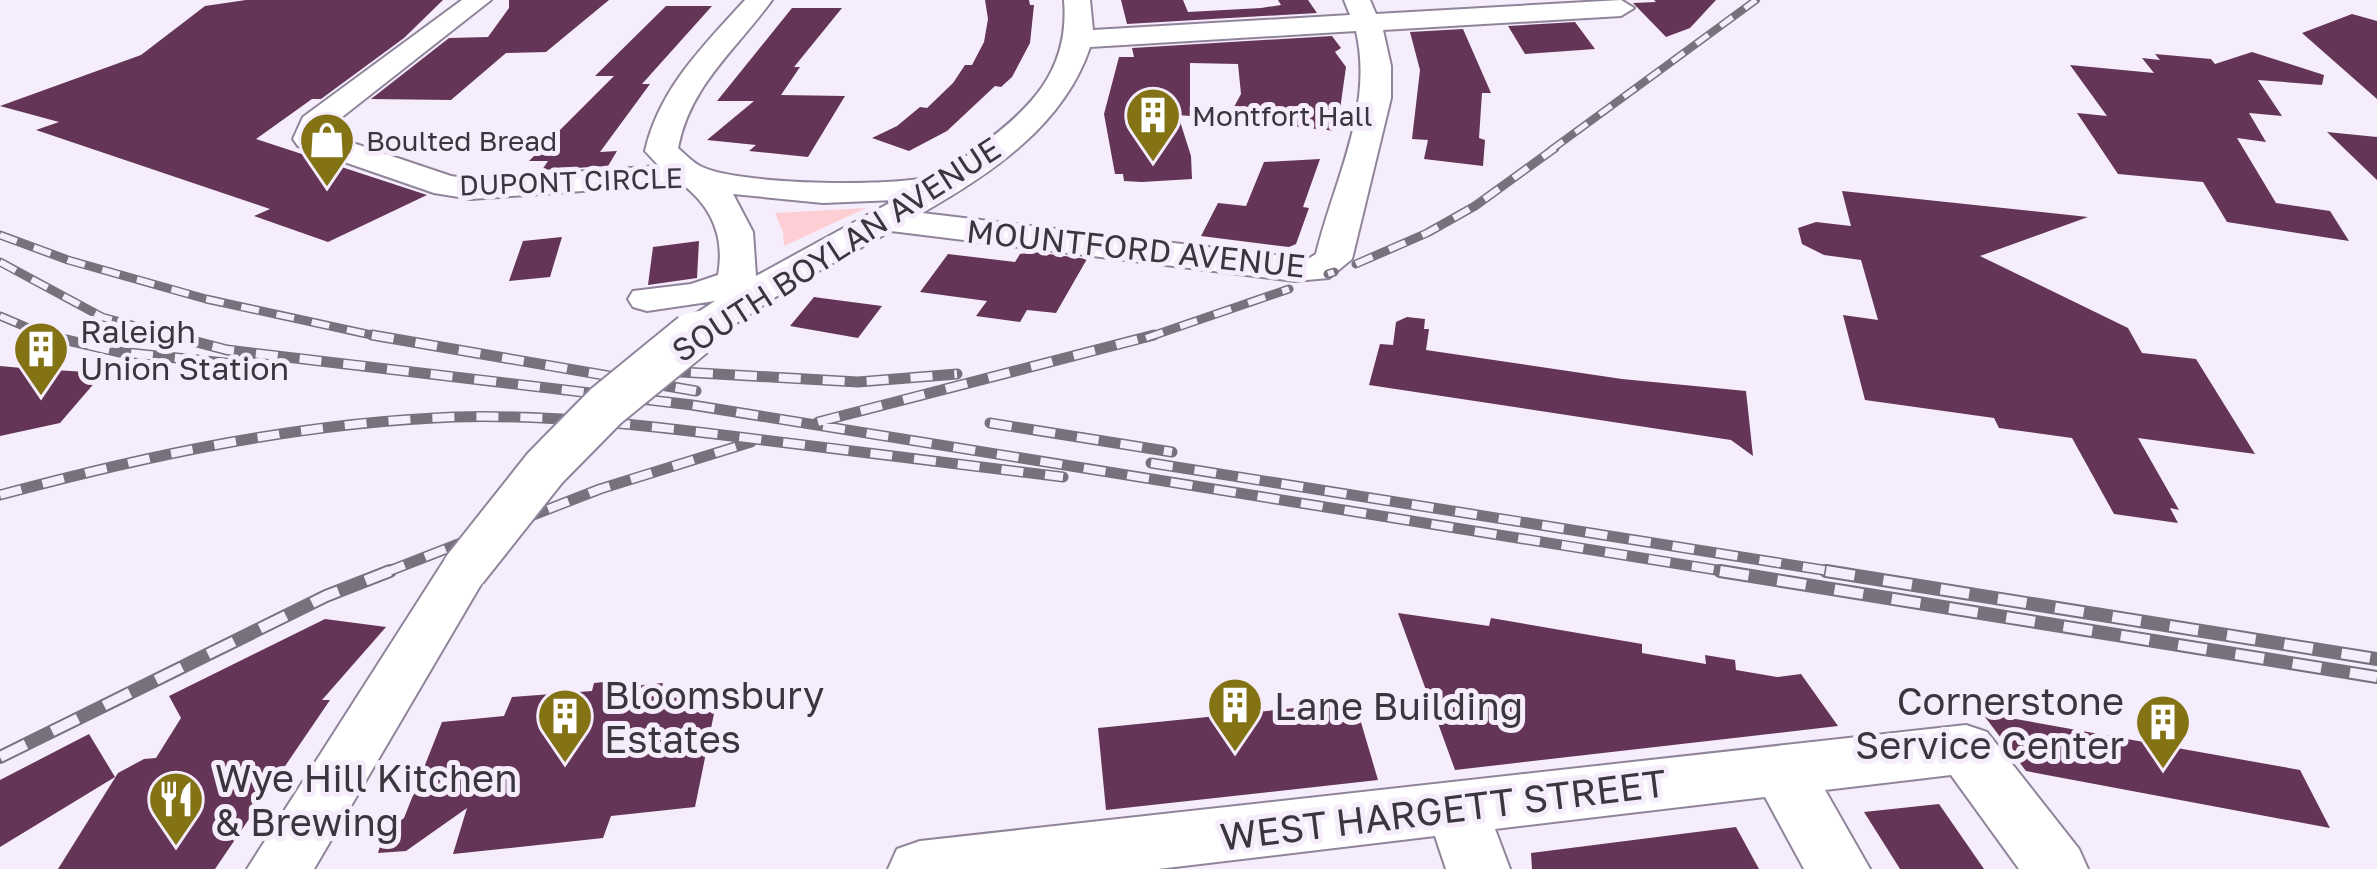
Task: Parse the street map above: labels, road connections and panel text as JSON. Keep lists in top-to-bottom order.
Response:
{
  "streets": {
    "street": [
      "DUPONT CIRCLE",
      "MOUNTFORD AVENUE",
      "SOUTH BOYLAN AVENUE",
      "WEST HARGETT STREET"
    ]
  },
  "crossings": [
    ["DUPONT CIRCLE", "SOUTH BOYLAN AVENUE"],
    ["MOUNTFORD AVENUE", "SOUTH BOYLAN AVENUE"]
  ],
  "places": {
    "building": [
      "Montfort Hall",
      "Raleigh Union Station",
      "Lane Building",
      "Bloomsbury Estates",
      "Cornerstone Service Center"
    ],
    "shop": ["Boulted Bread"],
    "restaurant": ["Wye Hill Kitchen & Brewing"]
  }
}
